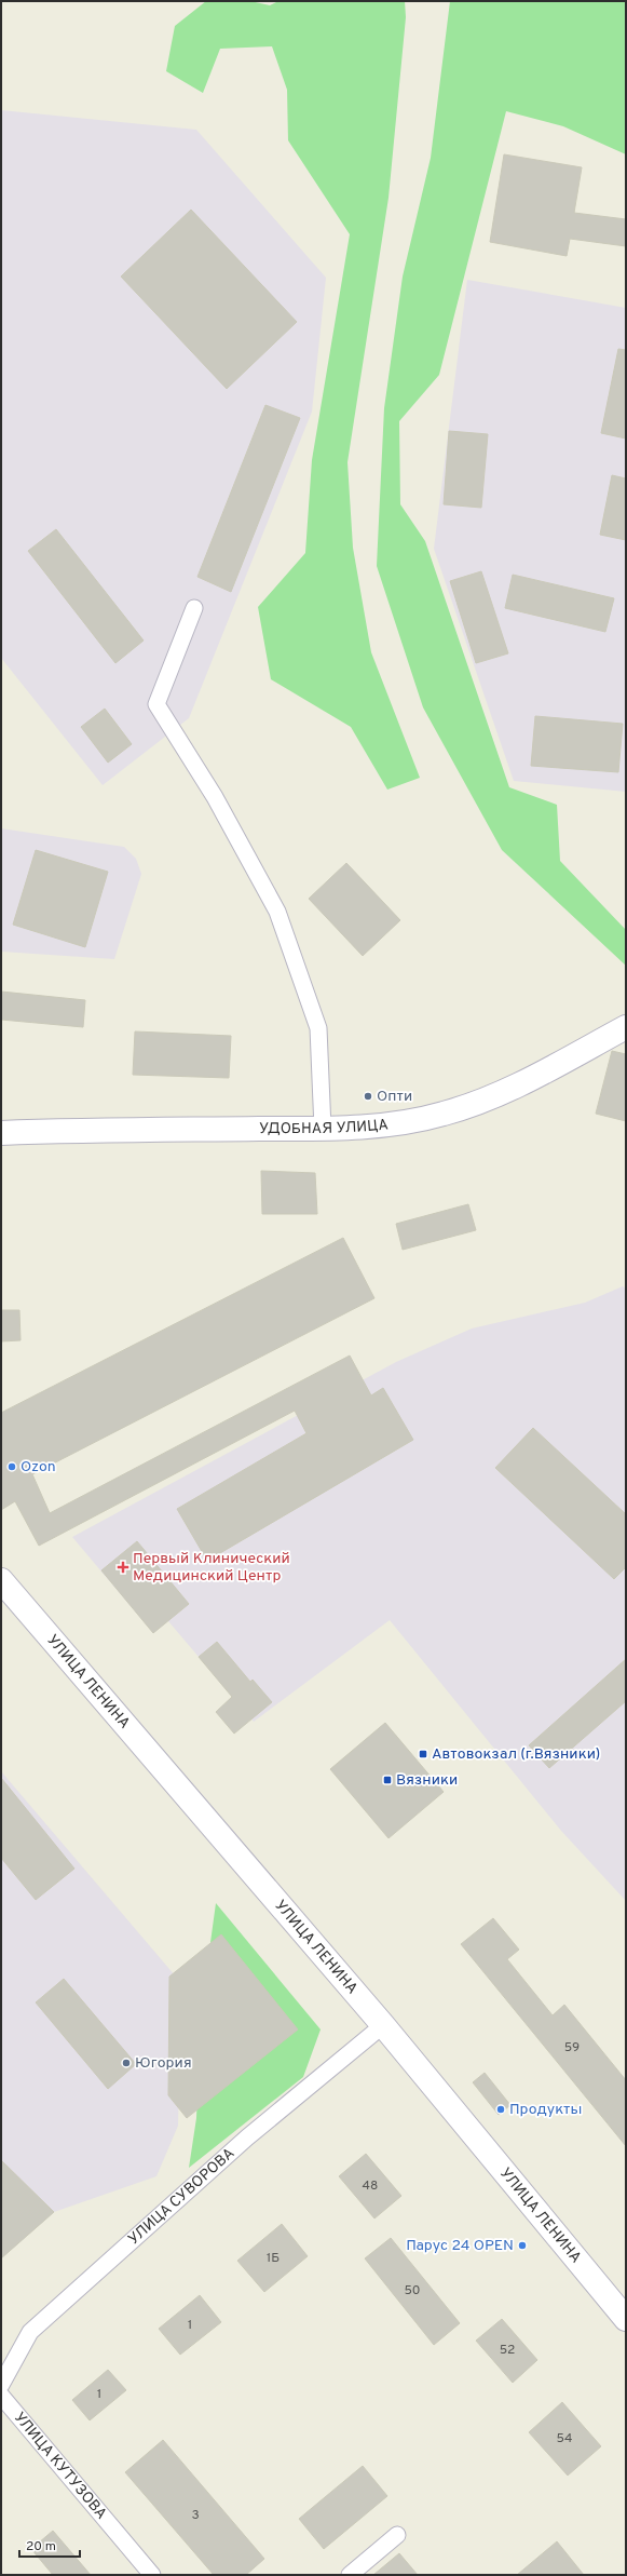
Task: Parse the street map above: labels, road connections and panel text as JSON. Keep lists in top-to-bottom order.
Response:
{
  "streets": {
    "main road": ["УДОБНАЯ УЛИЦА", "УЛИЦА ЛЕНИНА"],
    "street": ["УЛИЦА СУВОРОВА", "УЛИЦА КУТУЗОВА"]
  },
  "crossings": [
    ["УЛИЦА ЛЕНИНА", "УЛИЦА СУВОРОВА"]
  ],
  "places": {
    "other": [
      "Опти",
      "Ozon",
      "Югория",
      "Продукты",
      "Парус 24 OPEN"
    ],
    "health": ["Первый Клинический Медицинский Центр"],
    "transit": ["Автовокзал (г.Вязники)", "Вязники"]
  },
  "house_numbers": [
    "59",
    "48",
    "1Б",
    "50",
    "1",
    "52",
    "1",
    "54",
    "3"
  ],
  "scale_bar": "20 m"
}
